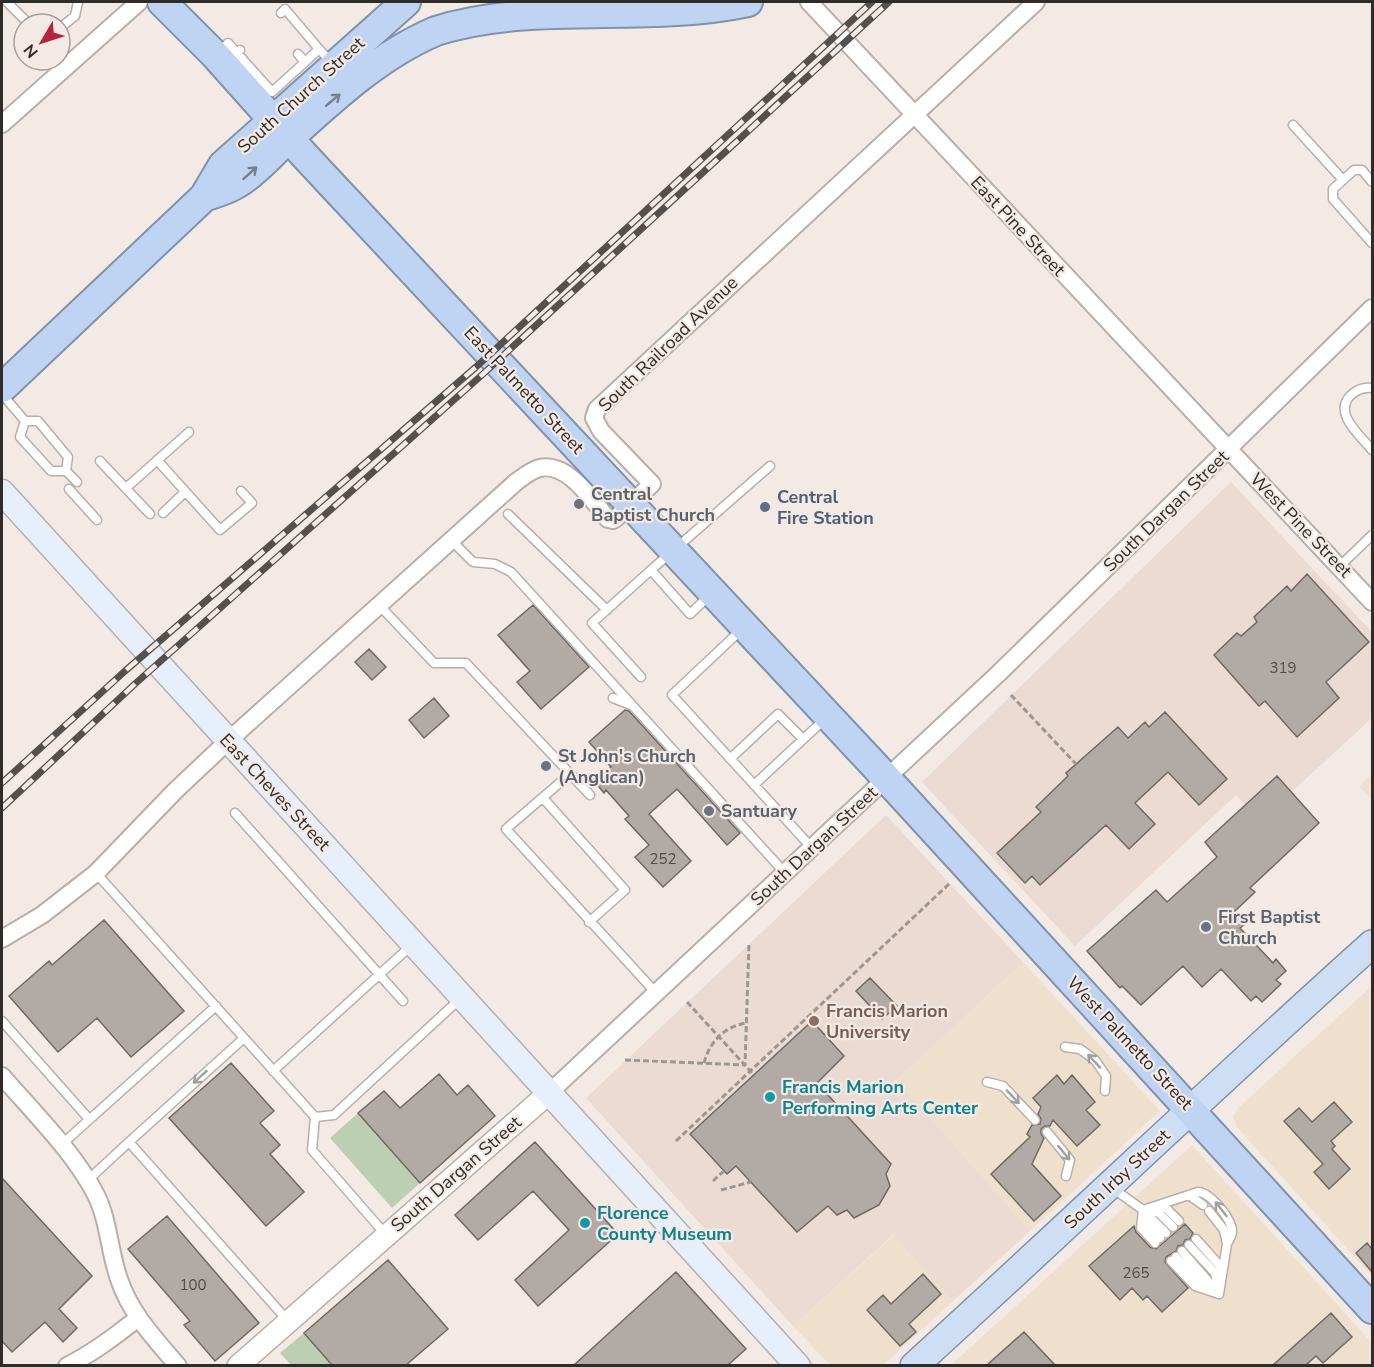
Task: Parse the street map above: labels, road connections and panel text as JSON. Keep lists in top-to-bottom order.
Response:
{
  "streets": {
    "highway": ["South Church Street", "East Palmetto Street", "West Palmetto Street"],
    "main road": ["East Cheves Street", "South Irby Street"],
    "street": [
      "East Pine Street",
      "South Railroad Avenue",
      "South Dargan Street",
      "West Pine Street"
    ]
  },
  "crossings": [
    ["South Church Street", "East Palmetto Street"],
    ["East Pine Street", "South Railroad Avenue"],
    ["East Pine Street", "South Dargan Street"],
    ["East Pine Street", "West Pine Street"],
    ["South Railroad Avenue", "East Palmetto Street"],
    ["South Railroad Avenue", "East Cheves Street"],
    ["East Palmetto Street", "South Dargan Street"],
    ["East Palmetto Street", "West Palmetto Street"],
    ["South Dargan Street", "West Pine Street"],
    ["South Dargan Street", "East Cheves Street"],
    ["South Dargan Street", "West Palmetto Street"],
    ["West Palmetto Street", "South Irby Street"]
  ],
  "places": [
    "Central Baptist Church",
    "Central Fire Station",
    "St John's Church (Anglican)",
    "Santuary",
    "First Baptist Church",
    "Francis Marion University",
    "Francis Marion Performing Arts Center",
    "Florence County Museum"
  ],
  "house_numbers": [
    "319",
    "252",
    "265",
    "100"
  ],
  "north": "bottom left"
}
